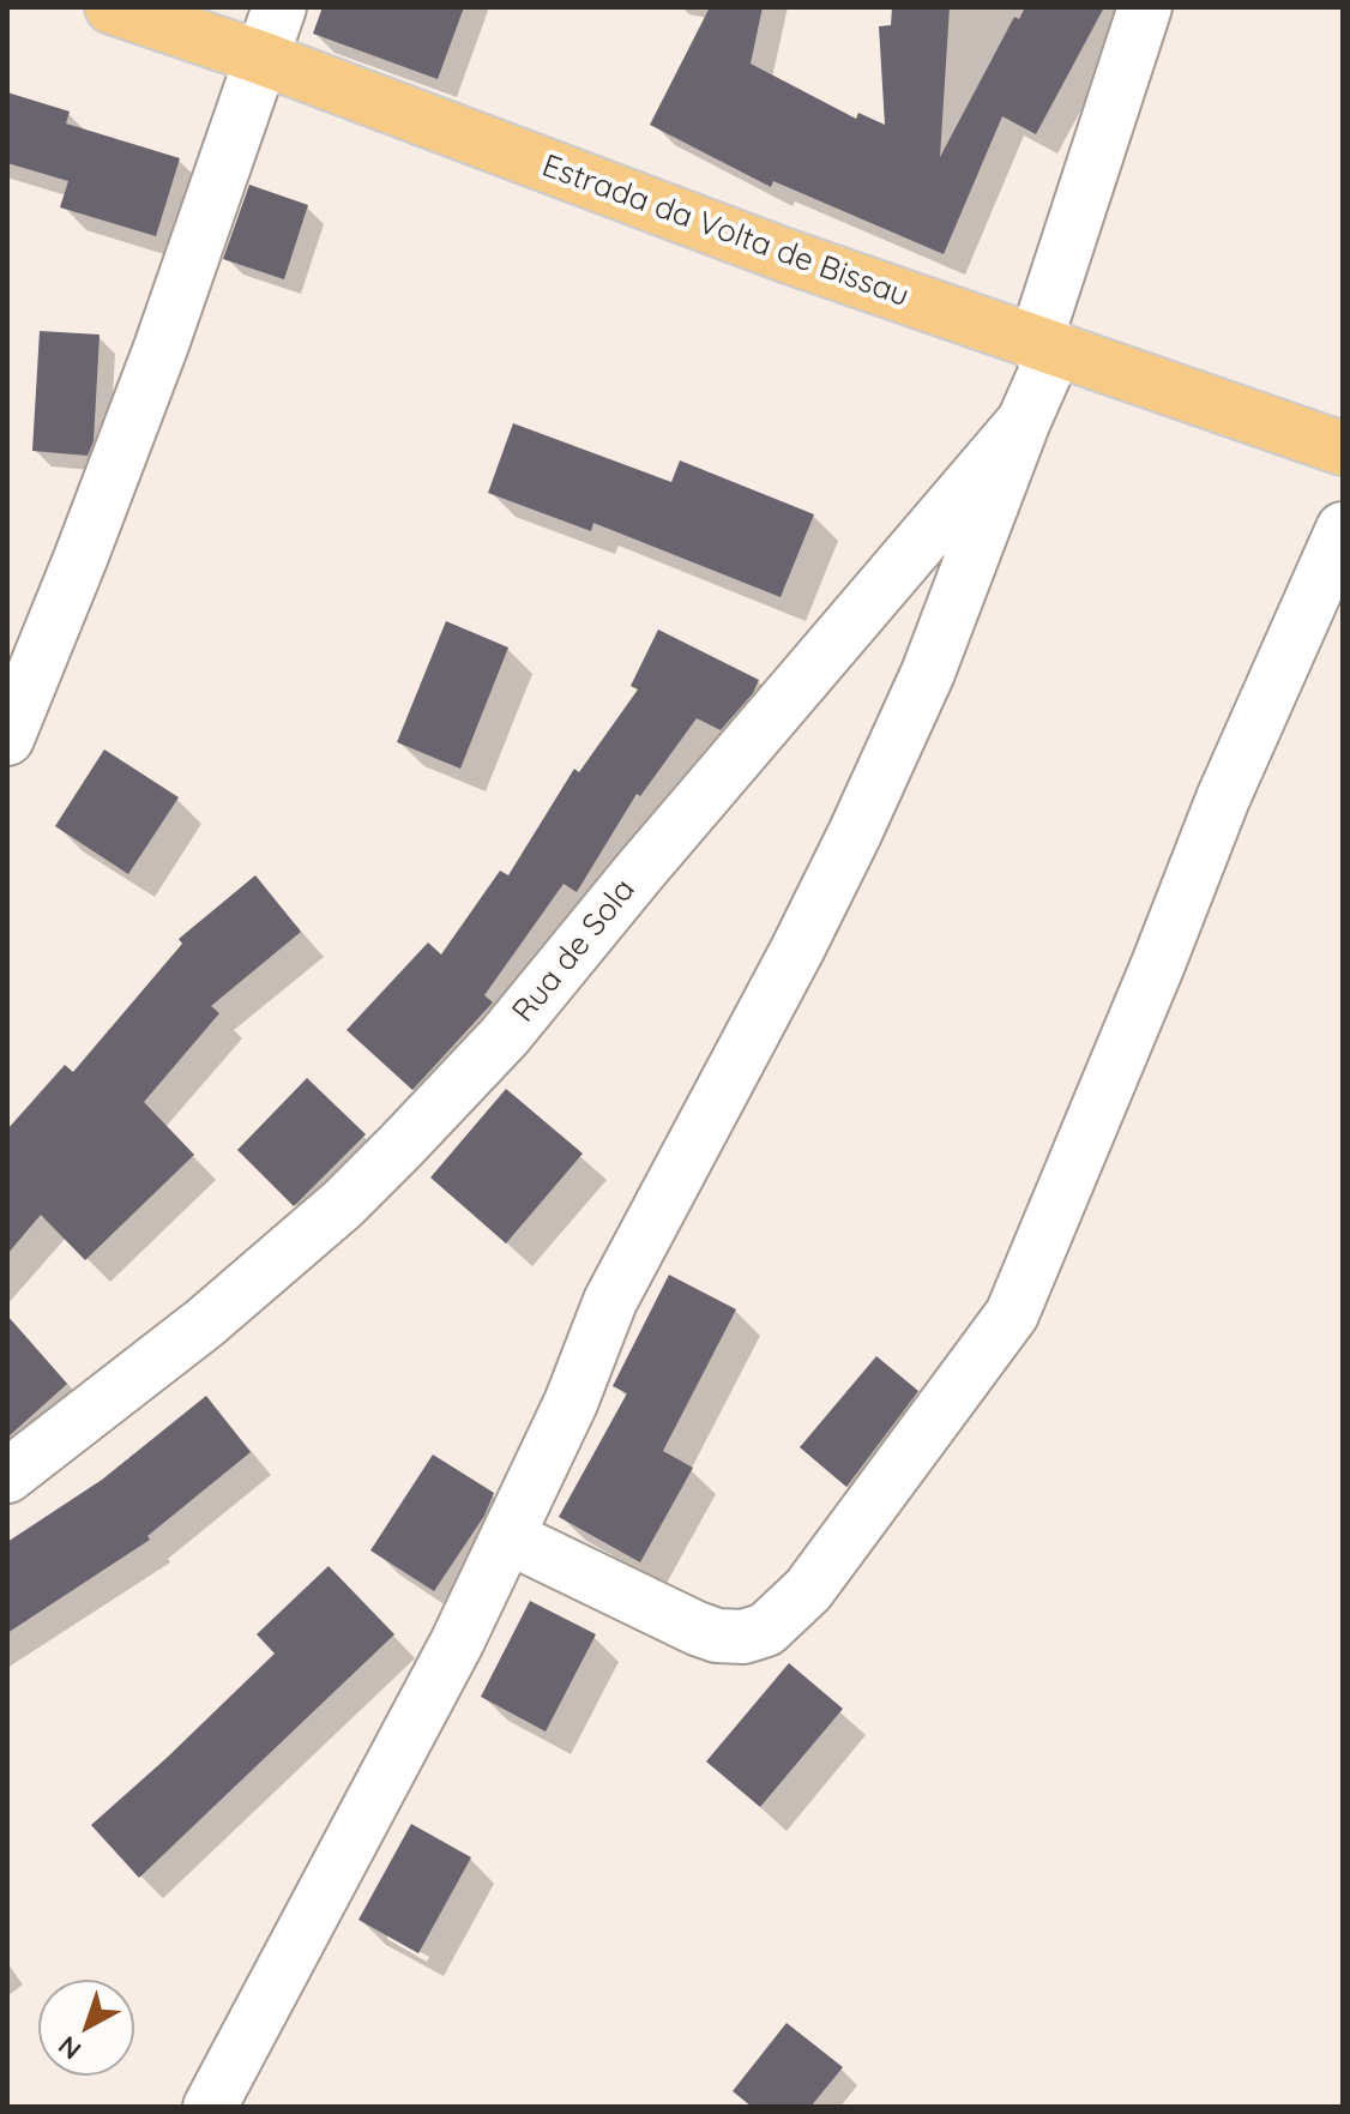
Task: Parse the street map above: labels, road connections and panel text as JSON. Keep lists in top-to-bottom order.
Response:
{
  "streets": {
    "main road": ["Estrada da Volta de Bissau"],
    "street": ["Rua de Sola"]
  },
  "crossings": [
    ["Estrada da Volta de Bissau", "Rua de Sola"]
  ],
  "north": "bottom left"
}
